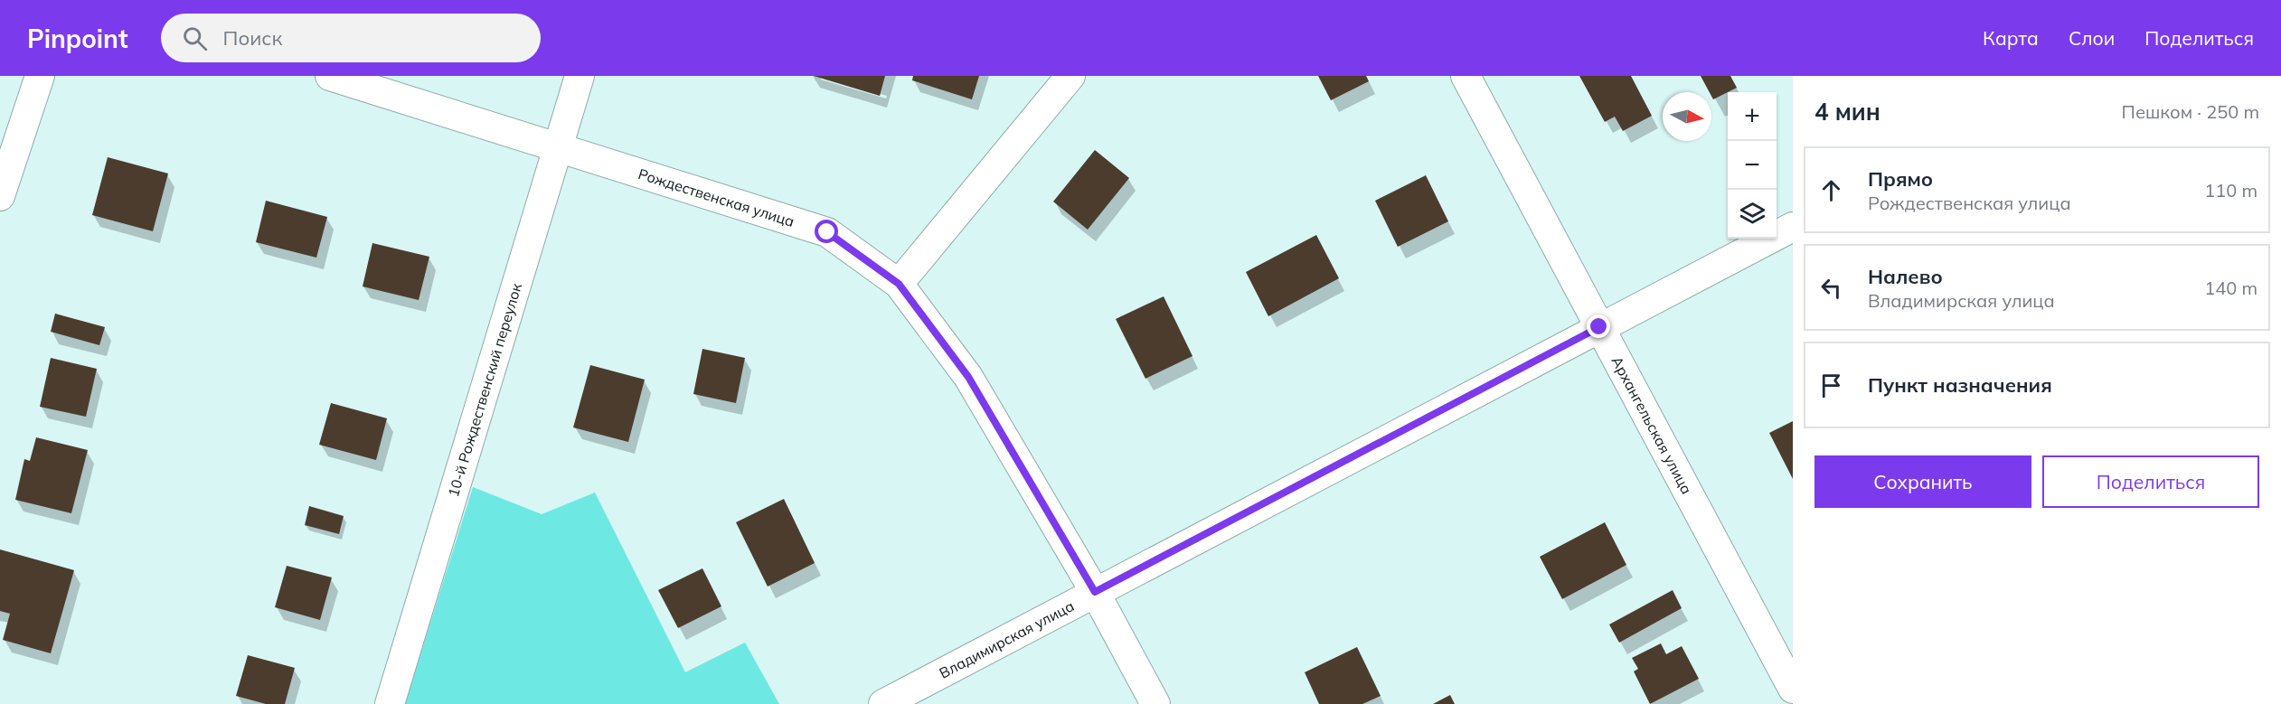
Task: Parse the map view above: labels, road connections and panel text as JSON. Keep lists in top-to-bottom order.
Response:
{
  "streets": {
    "street": [
      "Рождественская улица",
      "10-й Рождественский переулок",
      "Архангельская улица",
      "Владимирская улица"
    ]
  },
  "crossings": [
    ["Рождественская улица", "10-й Рождественский переулок"],
    ["Рождественская улица", "Владимирская улица"],
    ["Архангельская улица", "Владимирская улица"]
  ],
  "north": "right",
  "page": {
    "header": "Pinpoint",
    "search": "Поиск",
    "nav": ["Карта", "Слои", "Поделиться"],
    "heading": ["4 мин", "Пешком · 250 m"],
    "map_buttons": ["+", "−"],
    "list": [
      ["Прямо", "Рождественская улица", "110 m"],
      ["Налево", "Владимирская улица", "140 m"],
      "Пункт назначения"
    ],
    "buttons": ["Сохранить", "Поделиться"]
  }
}
